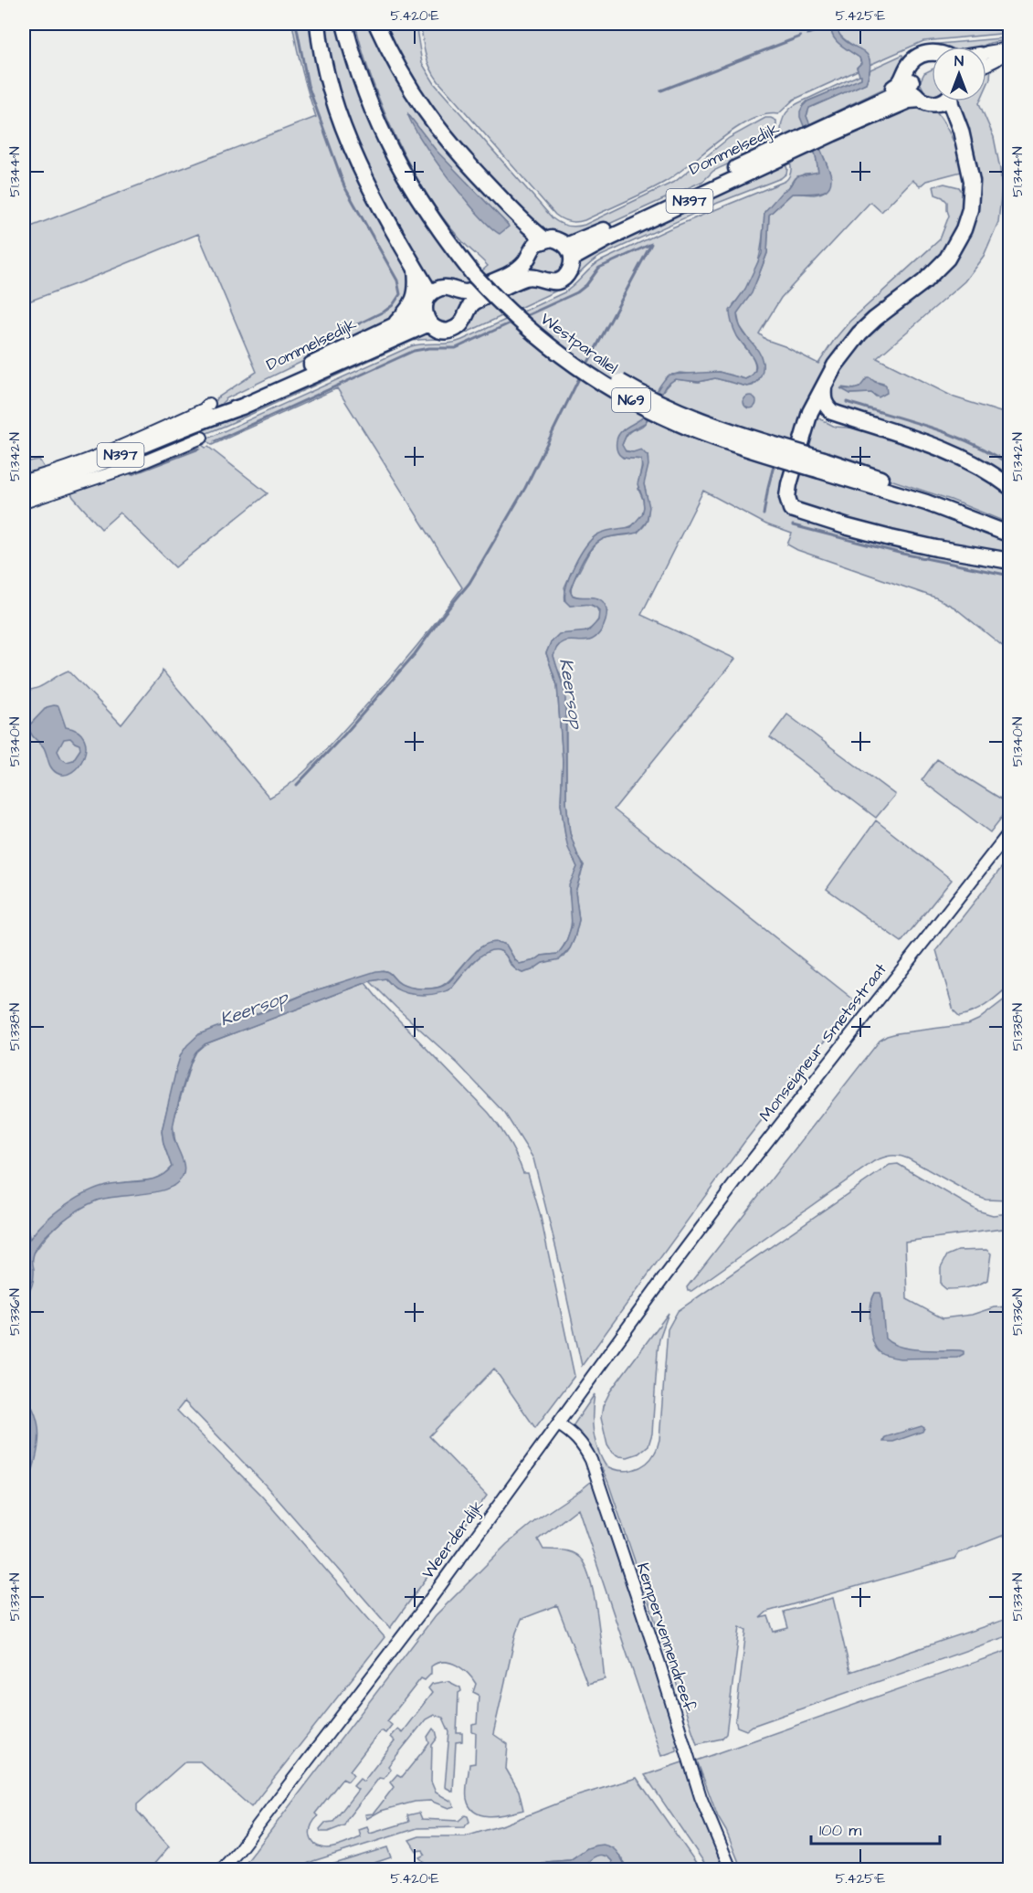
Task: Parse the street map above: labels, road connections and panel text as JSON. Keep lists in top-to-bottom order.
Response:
{
  "streets": {
    "main road": [
      "Dommelsedijk",
      "N397",
      "Westparallel",
      "N69"
    ],
    "street": ["Monseigneur Smetsstraat", "Weerderdijk", "Kempervennendreef"]
  },
  "crossings": [
    ["Dommelsedijk", "N397"],
    ["Monseigneur Smetsstraat", "Weerderdijk"],
    ["Weerderdijk", "Kempervennendreef"]
  ],
  "water": ["Keersop"],
  "scale_bar": "100 m",
  "north": "top",
  "coordinates": [
    "5.420°E",
    "5.425°E",
    "51.344°N",
    "51.342°N",
    "51.340°N",
    "51.338°N",
    "51.336°N",
    "51.334°N"
  ]
}
